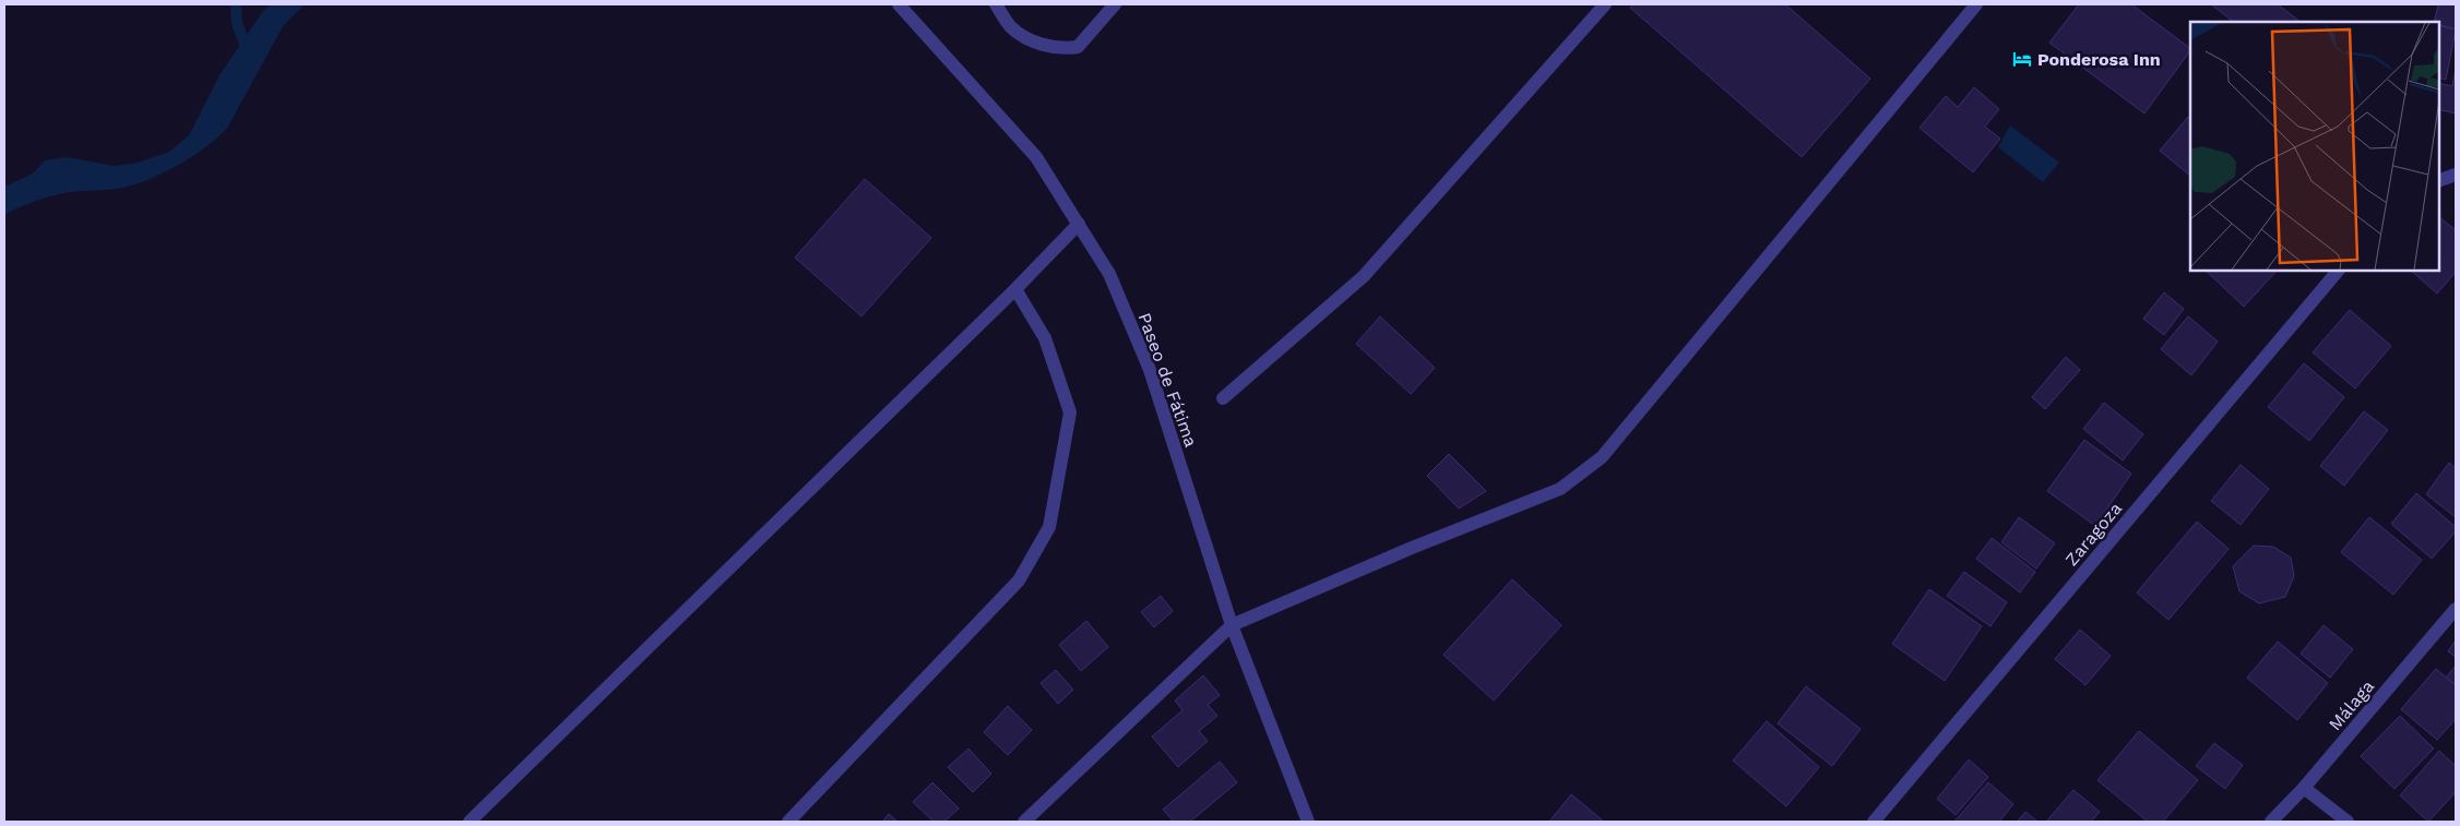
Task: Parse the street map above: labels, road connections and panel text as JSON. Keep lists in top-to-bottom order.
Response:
{
  "streets": {
    "street": ["Paseo de Fátima", "Zaragoza", "Málaga"]
  },
  "places": {
    "hotel": ["Ponderosa Inn"]
  }
}
